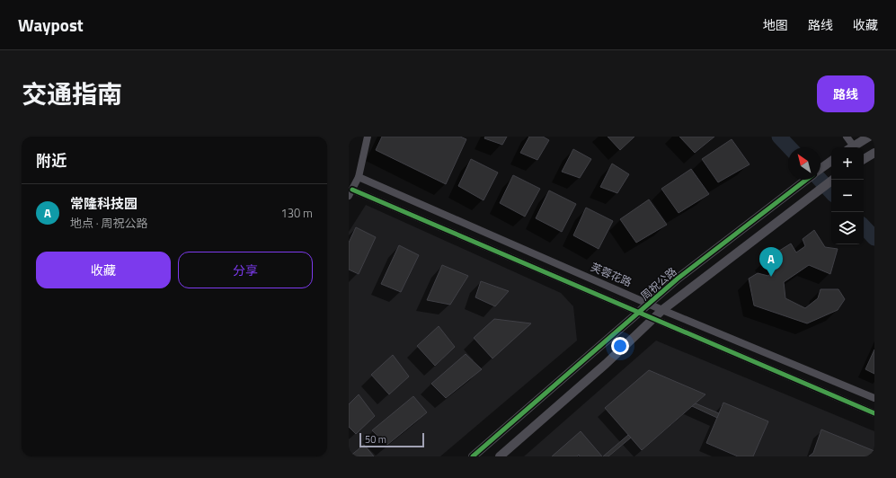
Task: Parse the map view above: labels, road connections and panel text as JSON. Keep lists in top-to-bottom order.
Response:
{
  "streets": {
    "street": ["芙蓉花路", "周祝公路"]
  },
  "crossings": [
    ["芙蓉花路", "周祝公路"]
  ],
  "scale_bar": "50 m",
  "north": "top left",
  "page": {
    "header": "Waypost",
    "nav": ["地图", "路线", "收藏"],
    "title": "交通指南",
    "buttons": [
      "路线",
      ["收藏", "分享"]
    ],
    "heading": "附近",
    "map_buttons": ["+", "−"],
    "list": [
      {
        "mark": "A",
        "name": "常隆科技园",
        "note": "地点 · 周祝公路",
        "value": "130 m"
      }
    ],
    "pins": "A",
    "scale": "50 m"
  }
}
